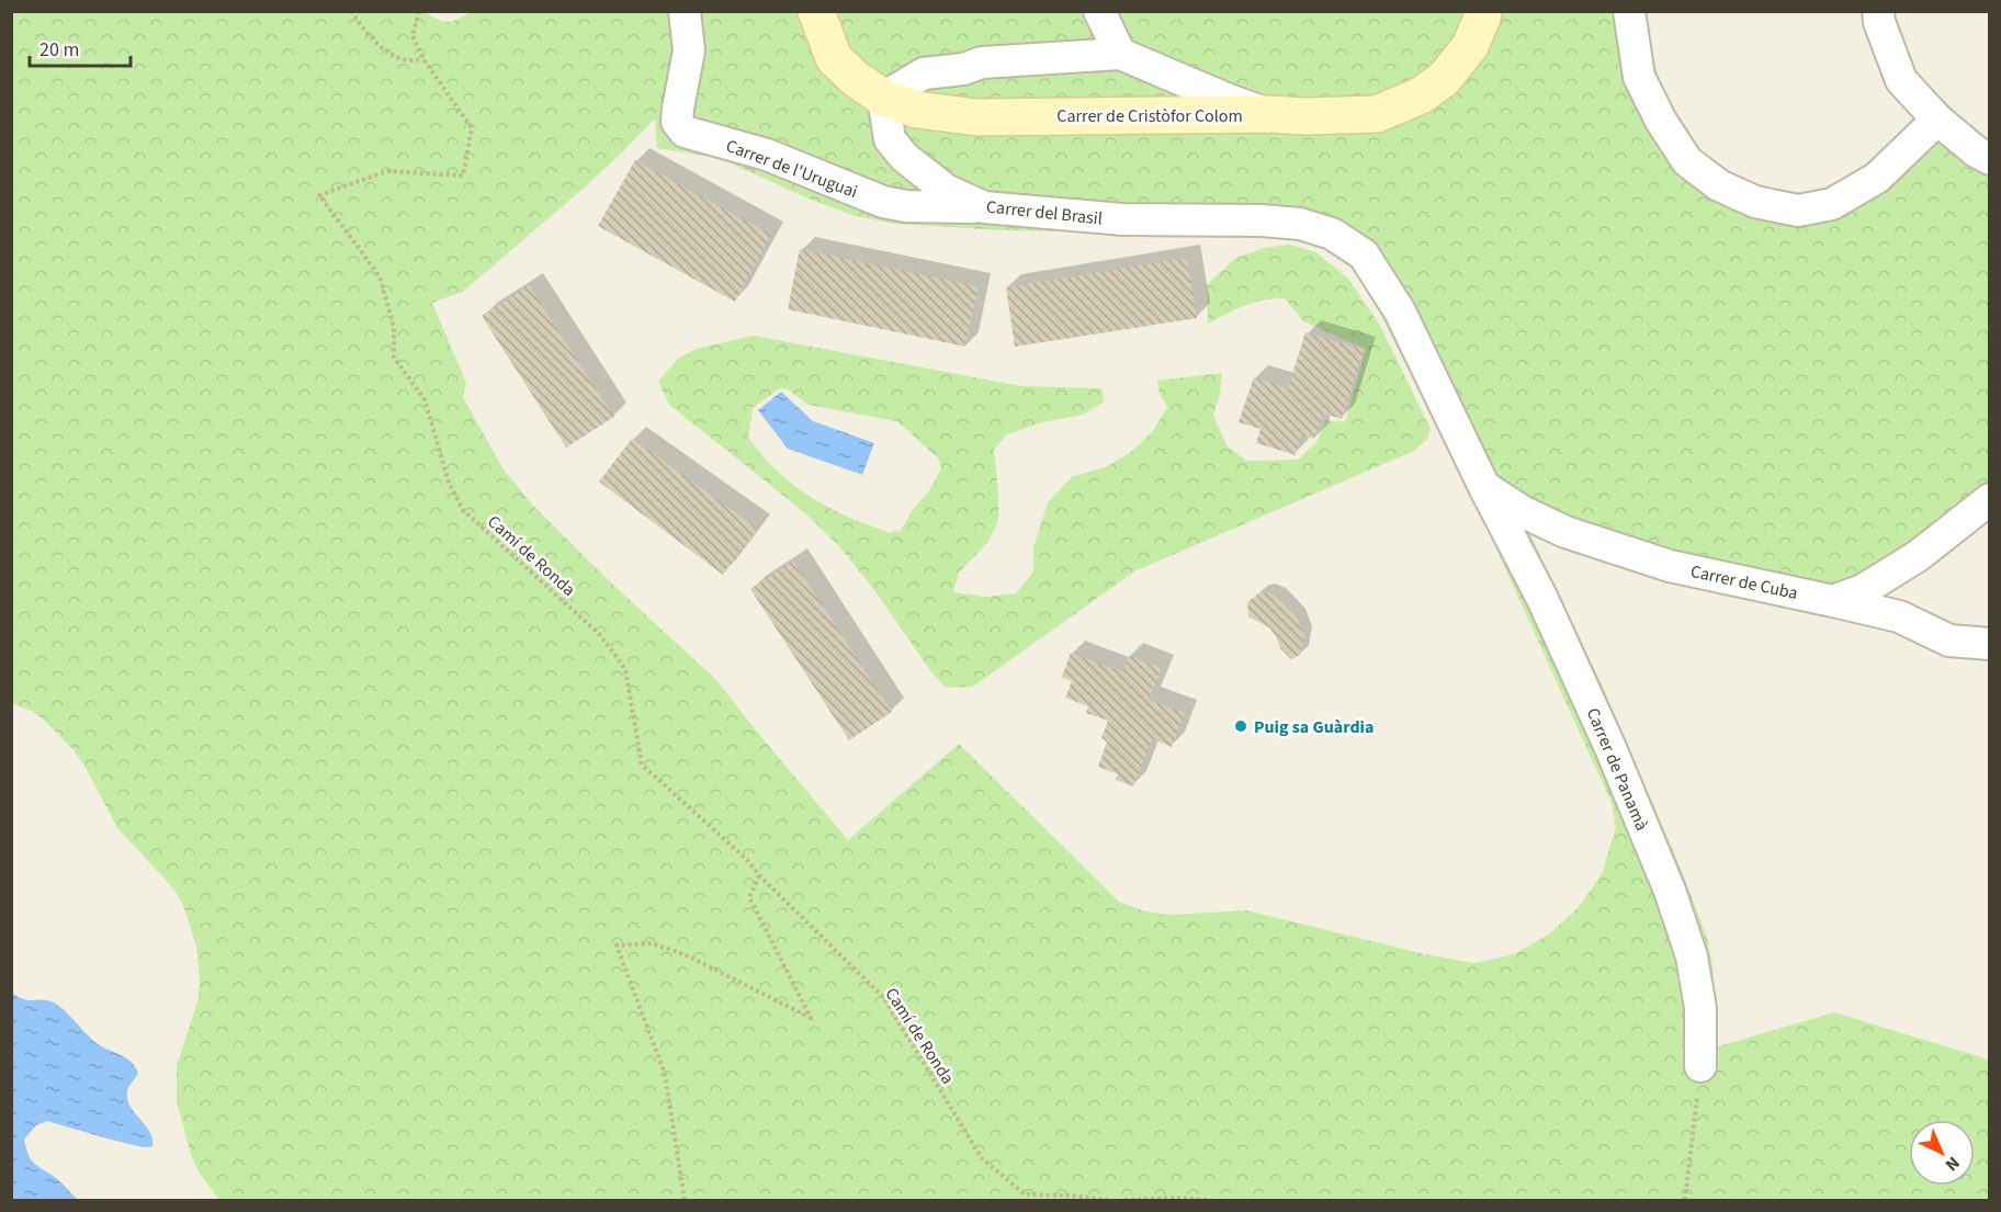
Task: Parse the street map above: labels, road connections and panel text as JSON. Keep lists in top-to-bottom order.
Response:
{
  "streets": {
    "street": [
      "Carrer de Cristòfor Colom",
      "Carrer de l'Uruguai",
      "Carrer del Brasil",
      "Carrer de Cuba",
      "Carrer de Panamà"
    ],
    "path": ["Camí de Ronda"]
  },
  "crossings": [
    ["Carrer de Cristòfor Colom", "Carrer del Brasil"],
    ["Carrer de l'Uruguai", "Carrer del Brasil"],
    ["Carrer del Brasil", "Carrer de Cuba"],
    ["Carrer del Brasil", "Carrer de Panamà"],
    ["Carrer de Cuba", "Carrer de Panamà"]
  ],
  "places": ["Puig sa Guàrdia"],
  "scale_bar": "20 m",
  "north": "bottom right"
}
